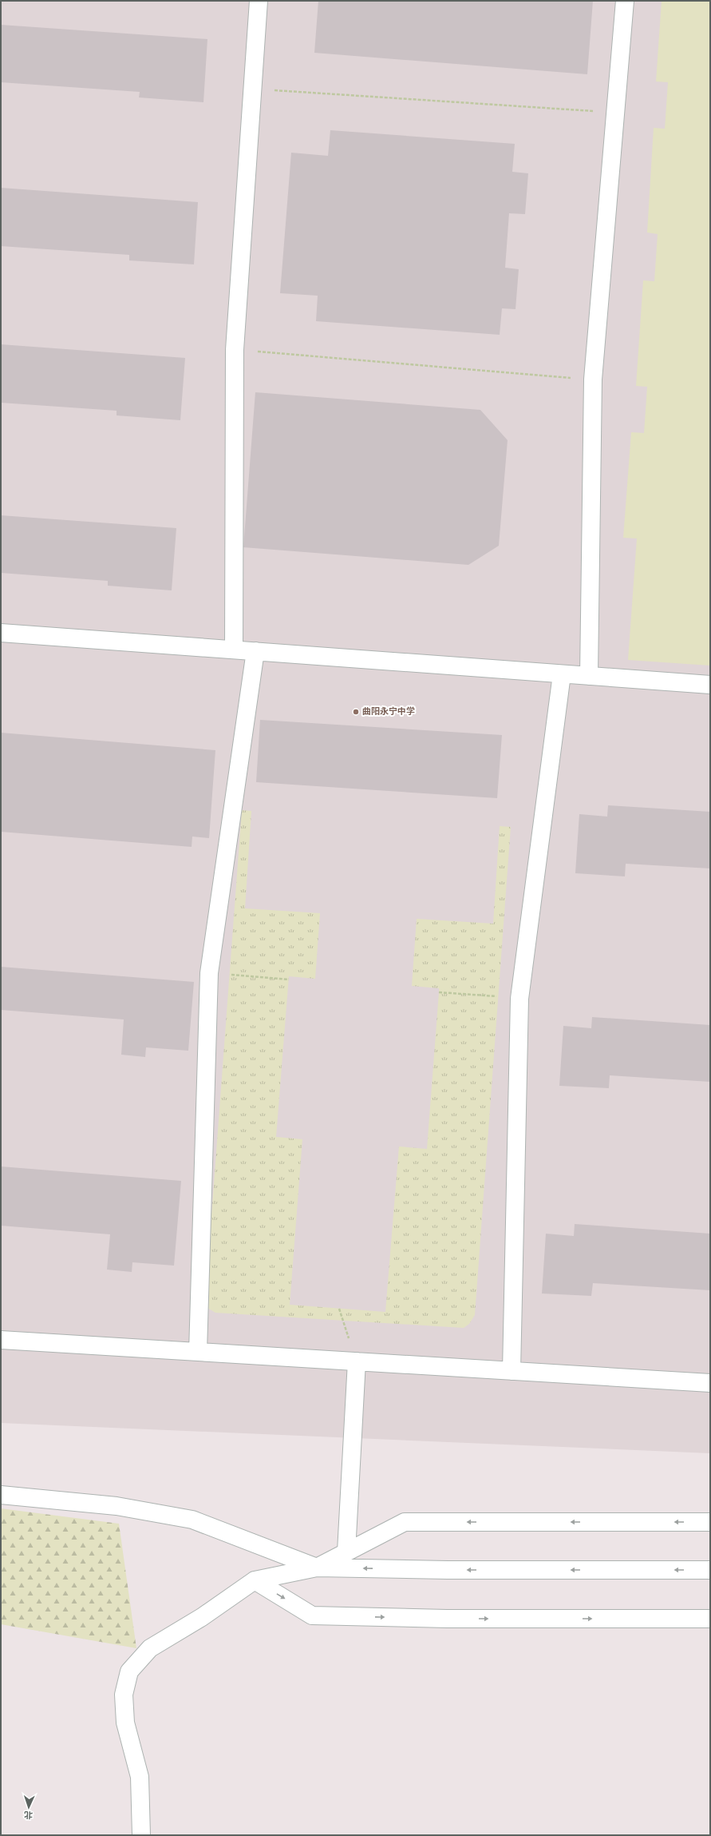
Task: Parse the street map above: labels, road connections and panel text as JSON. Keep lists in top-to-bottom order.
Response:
{
  "places": ["曲阳永宁中学"],
  "north": "bottom"
}
